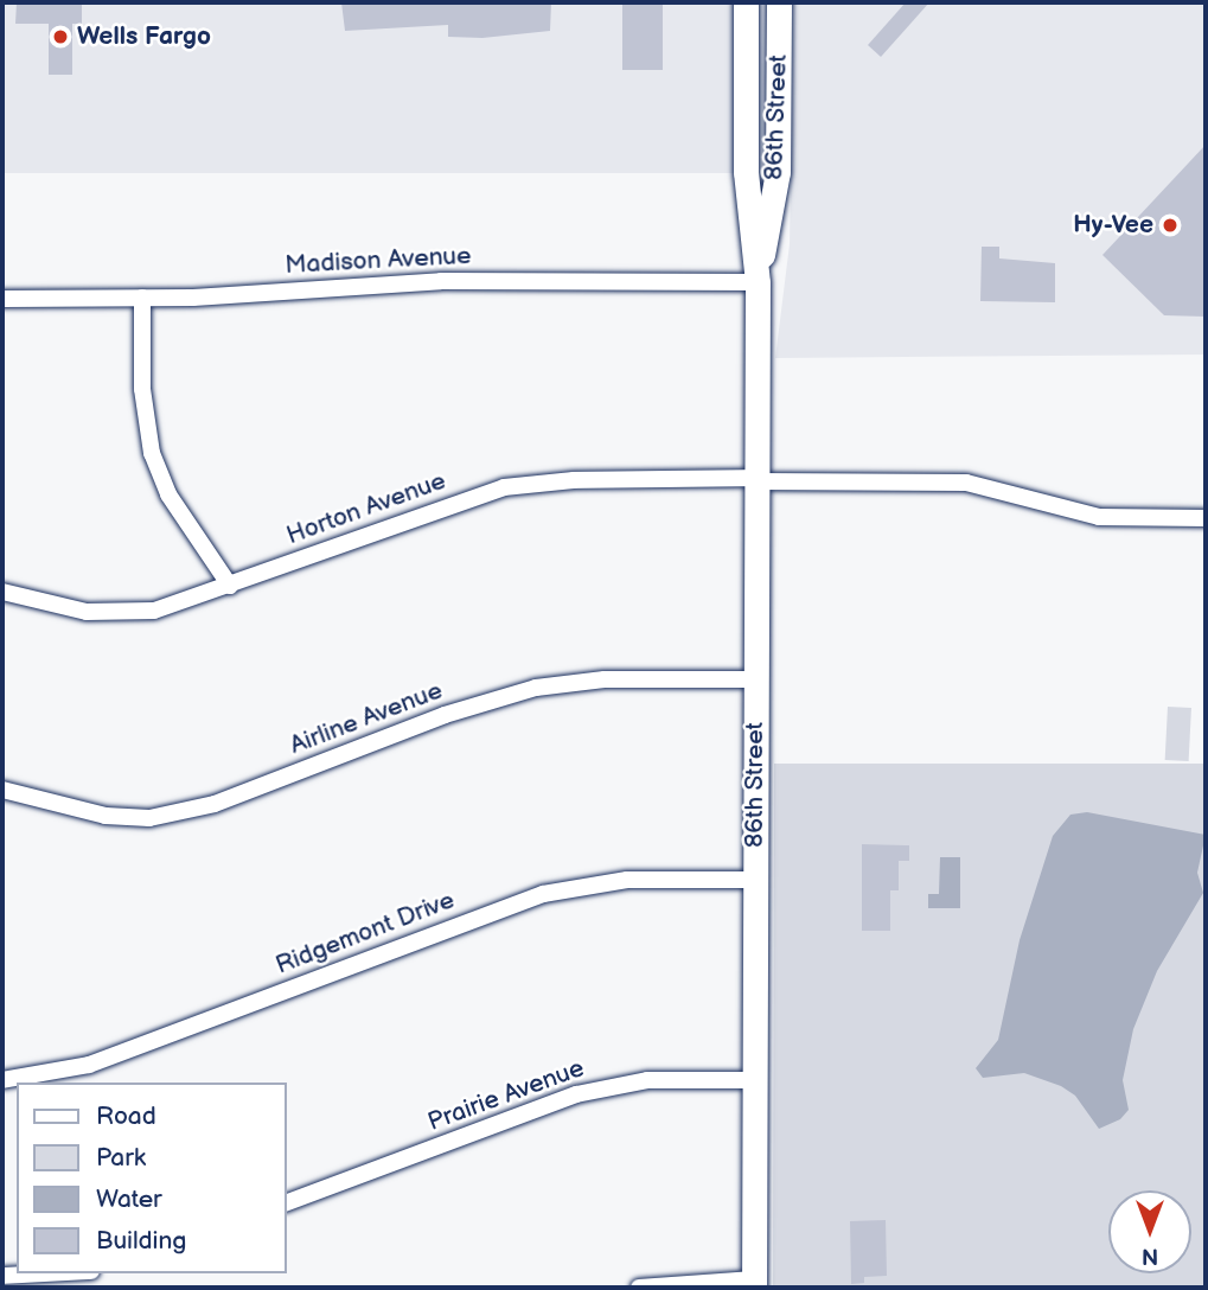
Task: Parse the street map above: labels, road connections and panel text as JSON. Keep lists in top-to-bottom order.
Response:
{
  "streets": {
    "main road": ["86th Street"],
    "street": [
      "Madison Avenue",
      "Horton Avenue",
      "Airline Avenue",
      "Ridgemont Drive",
      "Prairie Avenue"
    ]
  },
  "crossings": [
    ["86th Street", "Madison Avenue"],
    ["86th Street", "Horton Avenue"],
    ["86th Street", "Airline Avenue"],
    ["86th Street", "Ridgemont Drive"],
    ["86th Street", "Prairie Avenue"]
  ],
  "places": ["Wells Fargo", "Hy-Vee"],
  "legend": [
    "Road",
    "Park",
    "Water",
    "Building"
  ],
  "north": "bottom"
}
